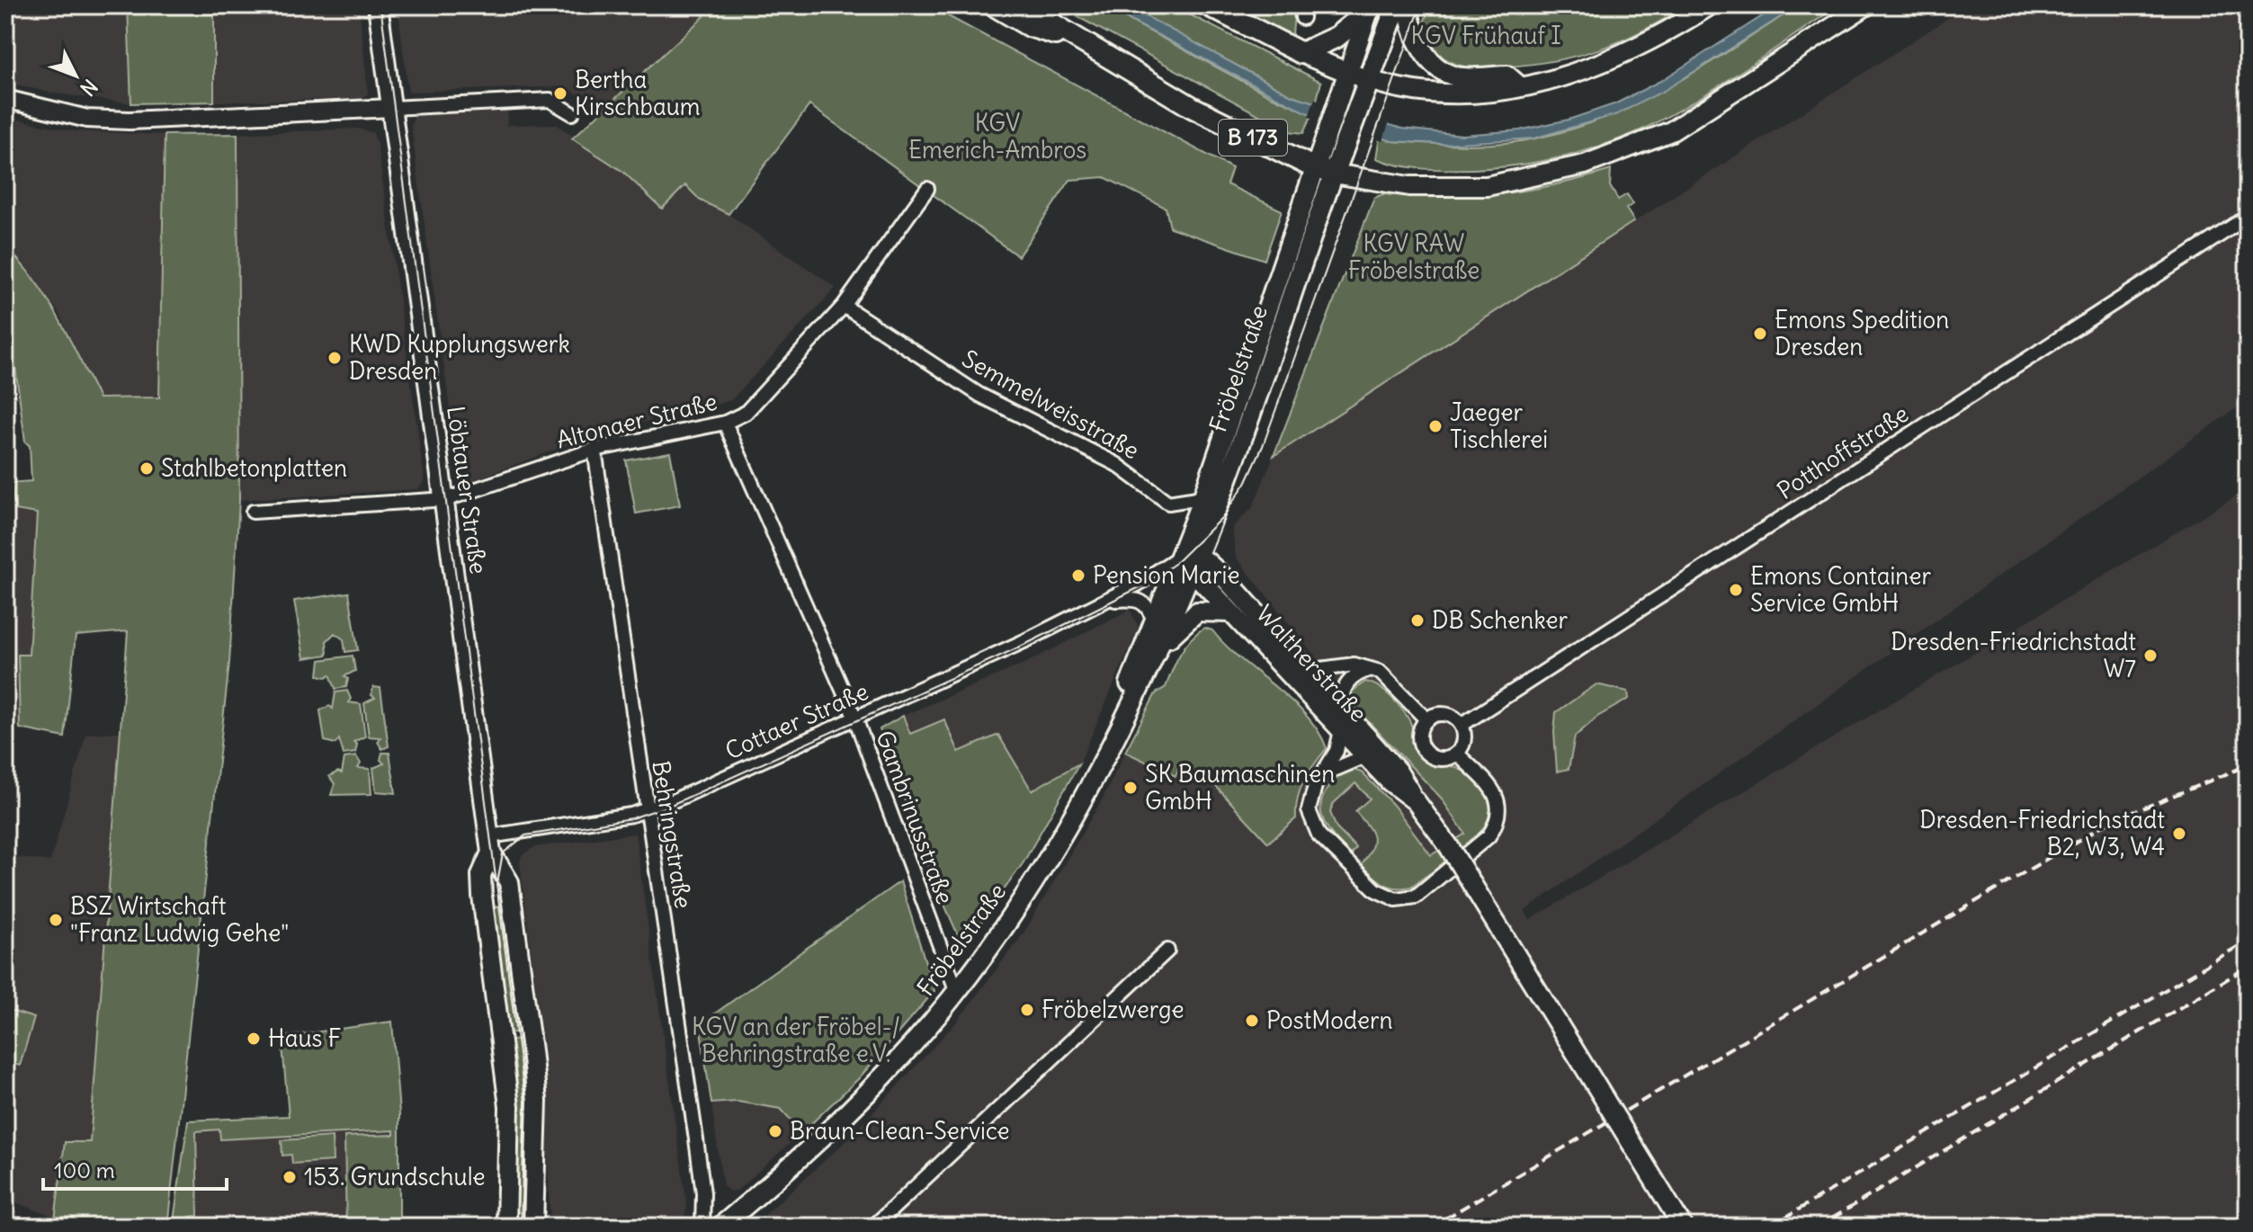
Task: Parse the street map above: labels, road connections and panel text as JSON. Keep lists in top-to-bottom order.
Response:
{
  "streets": {
    "main road": [
      "B 173",
      "Fröbelstraße",
      "Löbtauer Straße",
      "Waltherstraße"
    ],
    "street": [
      "Semmelweisstraße",
      "Altonaer Straße",
      "Potthoffstraße",
      "Cottaer Straße",
      "Gambrinusstraße",
      "Behringstraße"
    ]
  },
  "crossings": [
    ["B 173", "Fröbelstraße"],
    ["Fröbelstraße", "Semmelweisstraße"],
    ["Fröbelstraße", "Waltherstraße"],
    ["Fröbelstraße", "Cottaer Straße"],
    ["Fröbelstraße", "Gambrinusstraße"],
    ["Semmelweisstraße", "Altonaer Straße"],
    ["Altonaer Straße", "Löbtauer Straße"],
    ["Altonaer Straße", "Gambrinusstraße"],
    ["Altonaer Straße", "Behringstraße"],
    ["Löbtauer Straße", "Cottaer Straße"],
    ["Waltherstraße", "Cottaer Straße"],
    ["Cottaer Straße", "Gambrinusstraße"],
    ["Cottaer Straße", "Behringstraße"]
  ],
  "parks": [
    "KGV Frühauf I",
    "KGV Emerich-Ambros",
    "KGV RAW Fröbelstraße",
    "KGV an der Fröbel-/ Behringstraße e.V."
  ],
  "places": [
    "Bertha Kirschbaum",
    "Emons Spedition Dresden",
    "KWD Kupplungswerk Dresden",
    "Jaeger Tischlerei",
    "Stahlbetonplatten",
    "Pension Marie",
    "Emons Container Service GmbH",
    "DB Schenker",
    "Dresden-Friedrichstadt W7",
    "SK Baumaschinen GmbH",
    "Dresden-Friedrichstadt B2, W3, W4",
    "BSZ Wirtschaft \"Franz Ludwig Gehe\"",
    "Fröbelzwerge",
    "PostModern",
    "Haus F",
    "Braun-Clean-Service",
    "153. Grundschule"
  ],
  "scale_bar": "100 m",
  "north": "bottom right"
}
